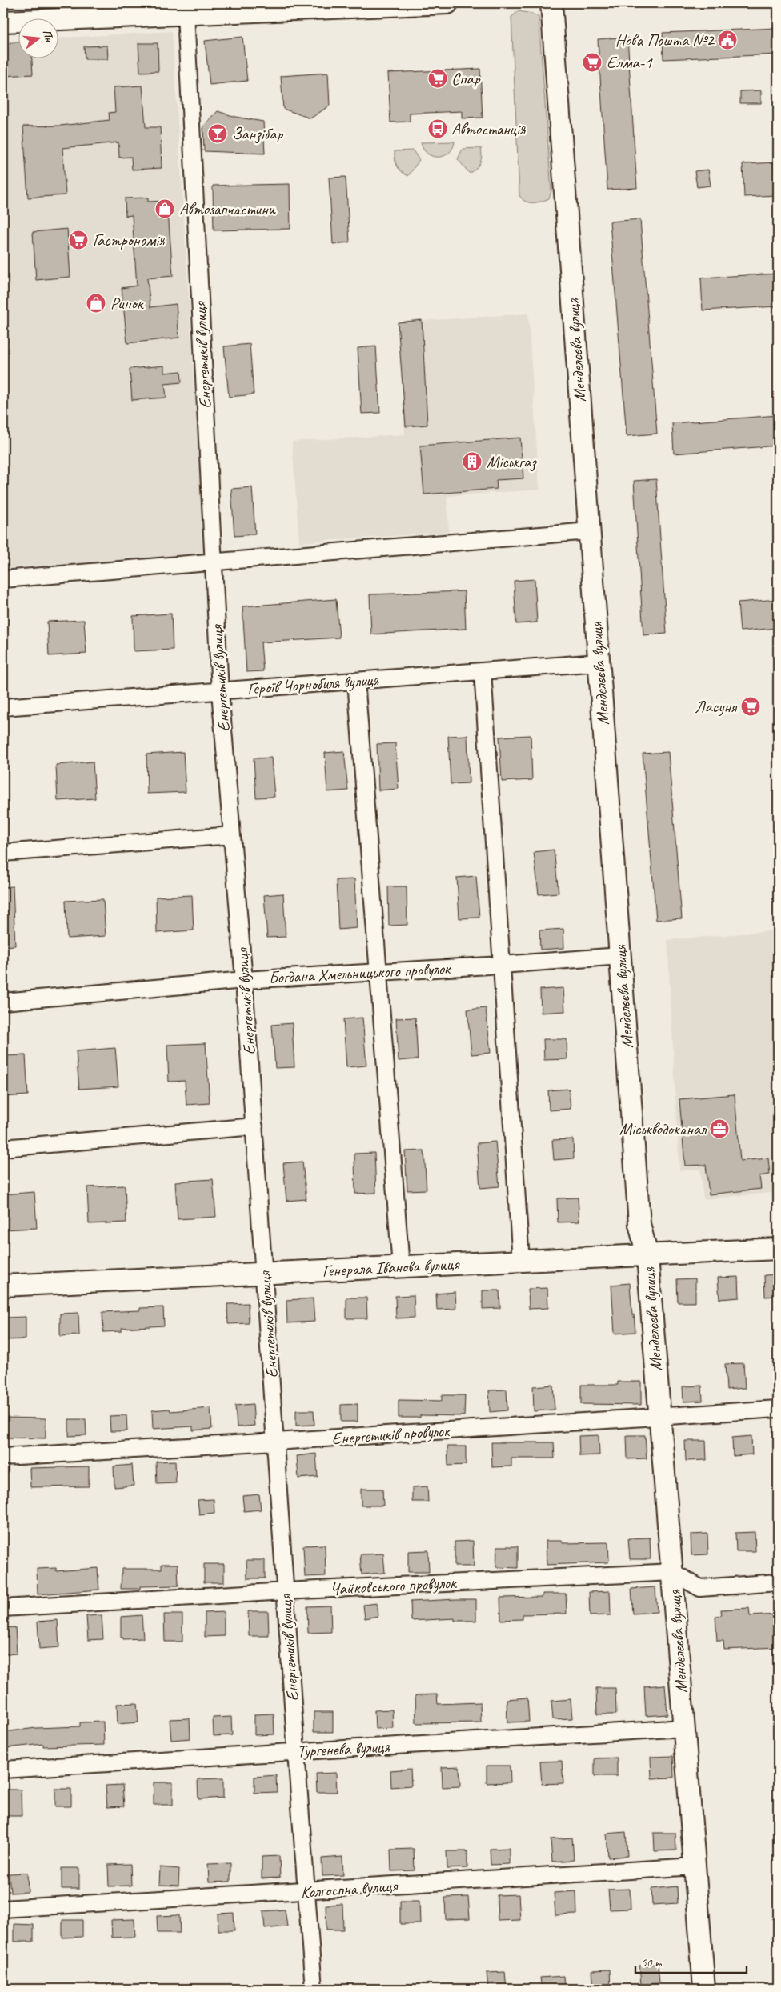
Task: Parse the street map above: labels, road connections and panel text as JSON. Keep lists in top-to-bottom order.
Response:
{
  "streets": {
    "street": [
      "Менделєєва вулиця",
      "Енергетиків вулиця",
      "Героїв Чорнобиля вулиця",
      "Богдана Хмельницького провулок",
      "Генерала Іванова вулиця",
      "Енергетиків провулок",
      "Чайковського провулок",
      "Тургенєва вулиця",
      "Колгоспна вулиця"
    ]
  },
  "crossings": [
    ["Менделєєва вулиця", "Героїв Чорнобиля вулиця"],
    ["Менделєєва вулиця", "Богдана Хмельницького провулок"],
    ["Менделєєва вулиця", "Генерала Іванова вулиця"],
    ["Менделєєва вулиця", "Енергетиків провулок"],
    ["Менделєєва вулиця", "Чайковського провулок"],
    ["Менделєєва вулиця", "Тургенєва вулиця"],
    ["Менделєєва вулиця", "Колгоспна вулиця"],
    ["Енергетиків вулиця", "Героїв Чорнобиля вулиця"],
    ["Енергетиків вулиця", "Богдана Хмельницького провулок"],
    ["Енергетиків вулиця", "Генерала Іванова вулиця"],
    ["Енергетиків вулиця", "Енергетиків провулок"],
    ["Енергетиків вулиця", "Чайковського провулок"],
    ["Енергетиків вулиця", "Тургенєва вулиця"],
    ["Енергетиків вулиця", "Колгоспна вулиця"]
  ],
  "places": {
    "public building": ["Нова Пошта №2"],
    "supermarket": [
      "Елма-1",
      "Спар",
      "Гастрономія",
      "Ласуня"
    ],
    "bus stop": ["Автостанція"],
    "bar": ["Занзібар"],
    "shop": ["Автозапчастини", "Ринок"],
    "building": ["Міськгаз"],
    "office": ["Міськводоканал"]
  },
  "scale_bar": "50 m",
  "north": "right"
}
